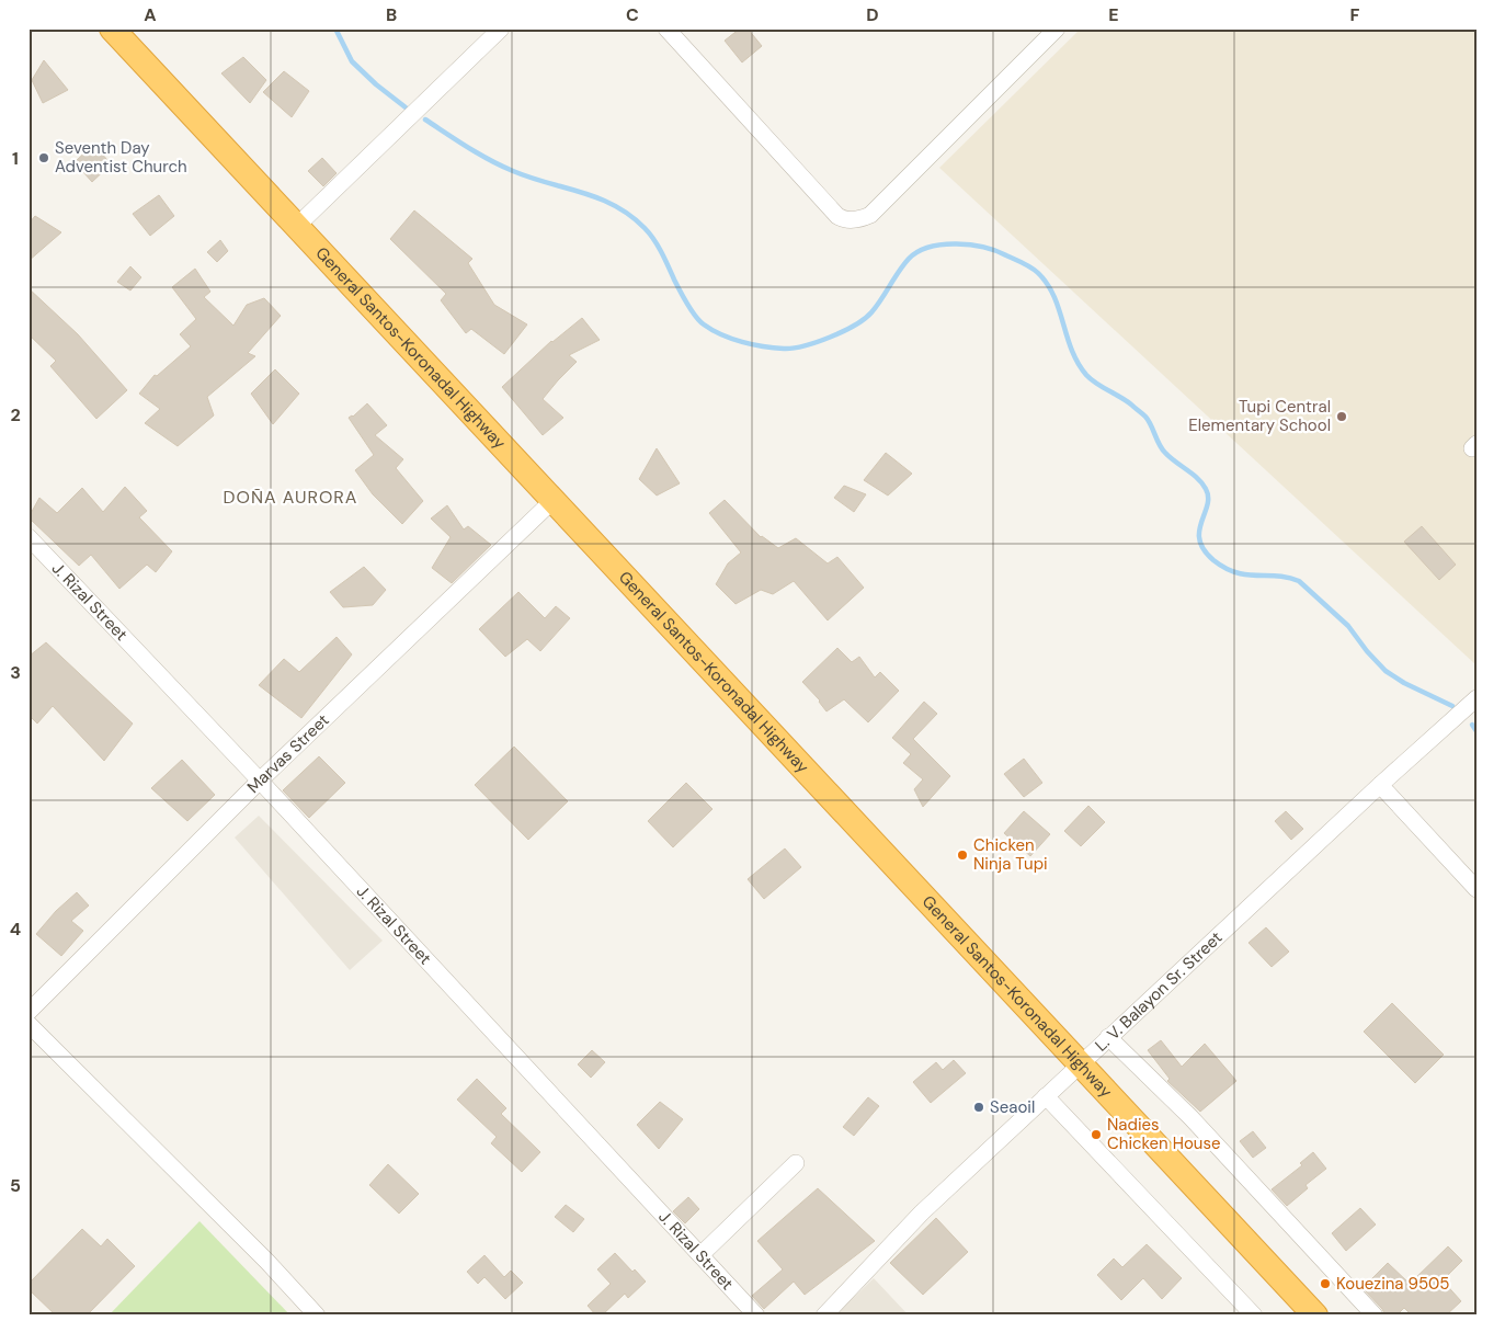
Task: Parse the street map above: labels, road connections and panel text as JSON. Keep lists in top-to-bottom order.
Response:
{
  "streets": {
    "highway": ["General Santos-Koronadal Highway"],
    "street": ["J. Rizal Street", "Marvas Street", "L. V. Balayon Sr. Street"]
  },
  "crossings": [
    ["General Santos-Koronadal Highway", "Marvas Street"],
    ["General Santos-Koronadal Highway", "L. V. Balayon Sr. Street"],
    ["J. Rizal Street", "Marvas Street"]
  ],
  "districts": ["DOÑA AURORA"],
  "places": [
    "Seventh Day Adventist Church",
    "Tupi Central Elementary School",
    "Chicken Ninja Tupi",
    "Seaoil",
    "Nadies Chicken House",
    "Kouezina 9505"
  ],
  "grid": {
    "columns": [
      "A",
      "B",
      "C",
      "D",
      "E",
      "F"
    ],
    "rows": [
      "1",
      "2",
      "3",
      "4",
      "5"
    ]
  }
}
